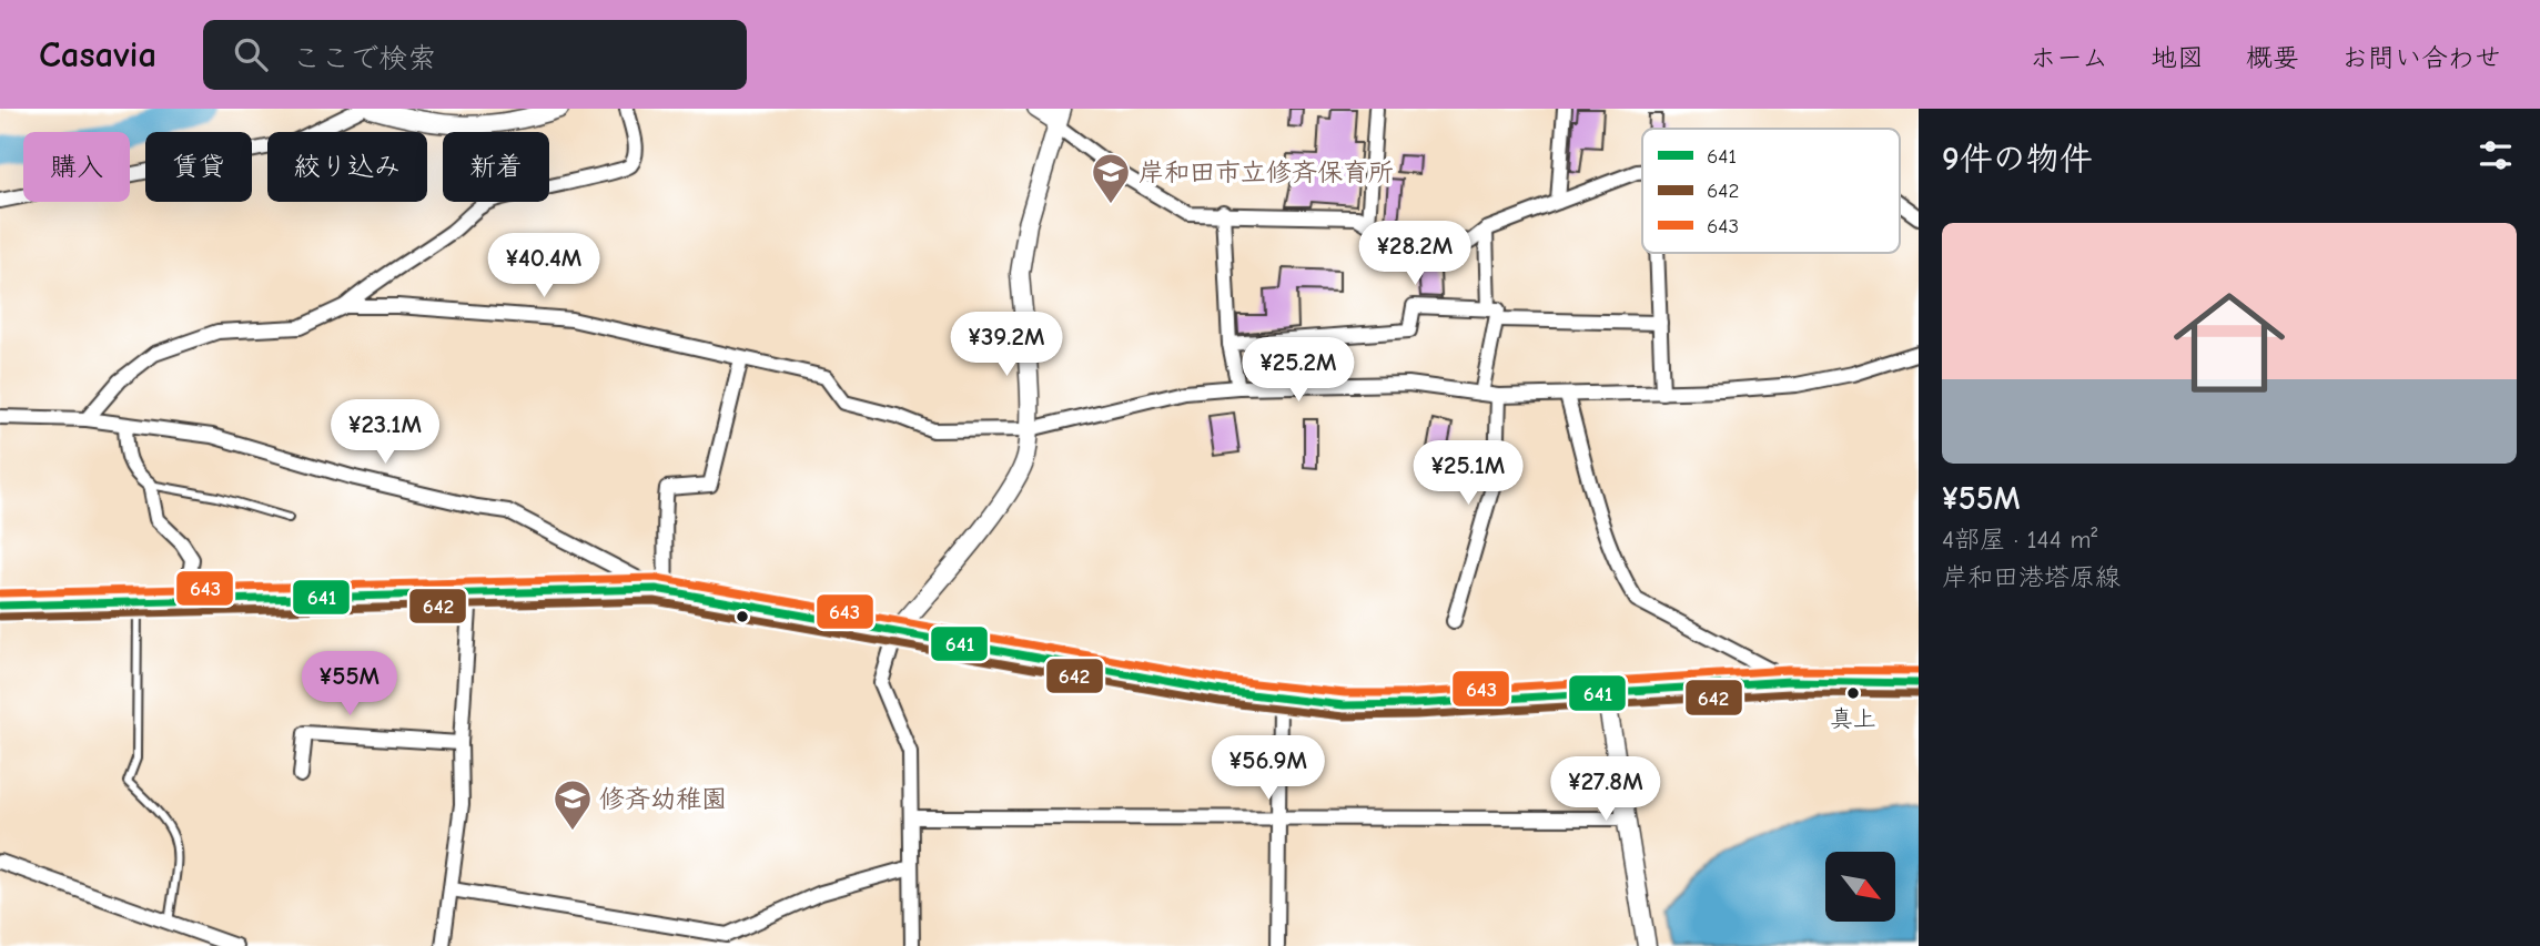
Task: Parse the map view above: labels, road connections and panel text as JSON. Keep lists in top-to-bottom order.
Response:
{
  "places": {
    "school or university": ["岸和田市立修斉保育所", "修斉幼稚園"],
    "other": ["真上"]
  },
  "lines": ["transit line 643", "transit line 641", "transit line 642"],
  "legend": ["641", "642", "643"],
  "north": "bottom right",
  "page": {
    "header": "Casavia",
    "search": "ここで検索",
    "nav": [
      "ホーム",
      "地図",
      "概要",
      "お問い合わせ"
    ],
    "heading": "9件の物件",
    "chip": [
      "購入",
      "賃貸",
      "絞り込み",
      "新着"
    ],
    "list": [
      {
        "name": "¥55M",
        "note": "4部屋 · 144 m² · 岸和田港塔原線"
      }
    ],
    "price": [
      "¥28.2M",
      "¥40.4M",
      "¥39.2M",
      "¥25.2M",
      "¥23.1M",
      "¥25.1M",
      "¥55M",
      "¥56.9M",
      "¥27.8M"
    ]
  }
}
